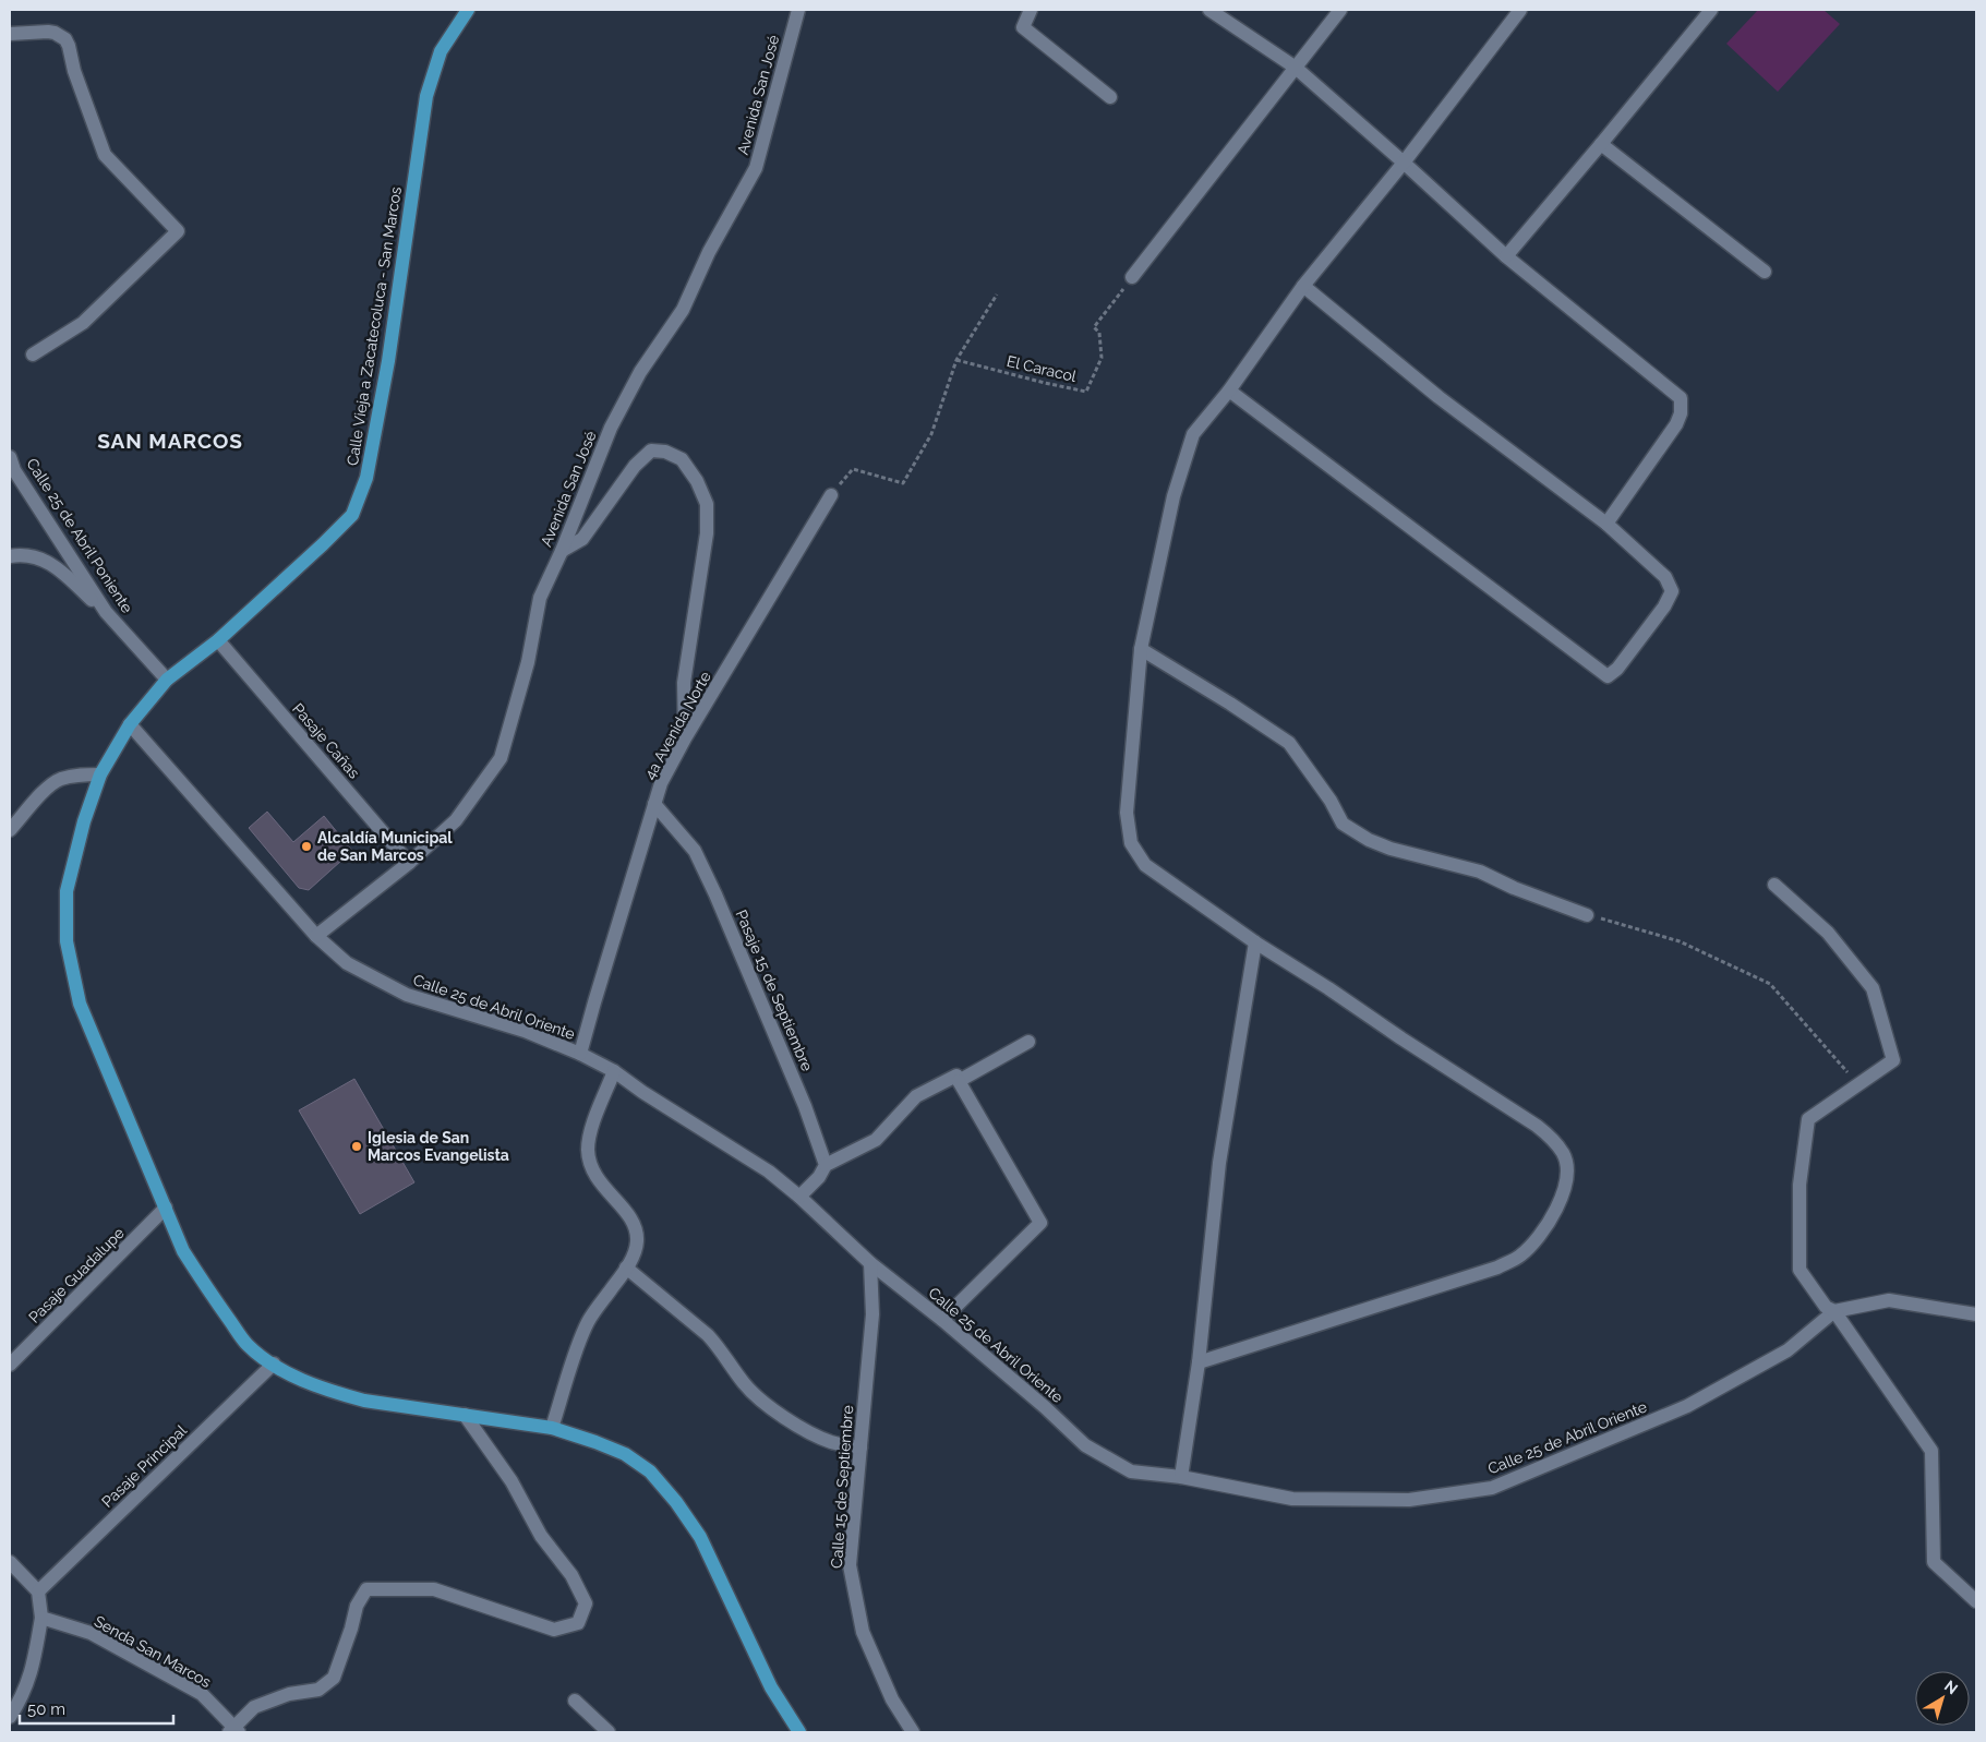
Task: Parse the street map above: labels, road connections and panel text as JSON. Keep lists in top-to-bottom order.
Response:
{
  "streets": {
    "main road": ["Calle Vieja a Zacatecoluca - San Marcos"],
    "street": [
      "Avenida San José",
      "Calle 25 de Abril Poniente",
      "4a Avenida Norte",
      "Pasaje Cañas",
      "Pasaje 15 de Septiembre",
      "Calle 25 de Abril Oriente",
      "Pasaje Guadalupe",
      "Pasaje Principal",
      "Calle 15 de Septiembre",
      "Senda San Marcos"
    ],
    "path": ["El Caracol"]
  },
  "crossings": [
    ["Avenida San José", "Pasaje Cañas"],
    ["Avenida San José", "Calle 25 de Abril Oriente"],
    ["Calle Vieja a Zacatecoluca - San Marcos", "Calle 25 de Abril Poniente"],
    ["Calle Vieja a Zacatecoluca - San Marcos", "Pasaje Cañas"],
    ["Calle Vieja a Zacatecoluca - San Marcos", "Calle 25 de Abril Oriente"],
    ["Calle Vieja a Zacatecoluca - San Marcos", "Pasaje Guadalupe"],
    ["Calle Vieja a Zacatecoluca - San Marcos", "Pasaje Principal"],
    ["4a Avenida Norte", "Pasaje 15 de Septiembre"],
    ["4a Avenida Norte", "Calle 25 de Abril Oriente"],
    ["Calle 25 de Abril Oriente", "Calle 15 de Septiembre"]
  ],
  "districts": ["SAN MARCOS"],
  "places": ["Alcaldía Municipal de San Marcos", "Iglesia de San Marcos Evangelista"],
  "scale_bar": "50 m",
  "north": "top right"
}
